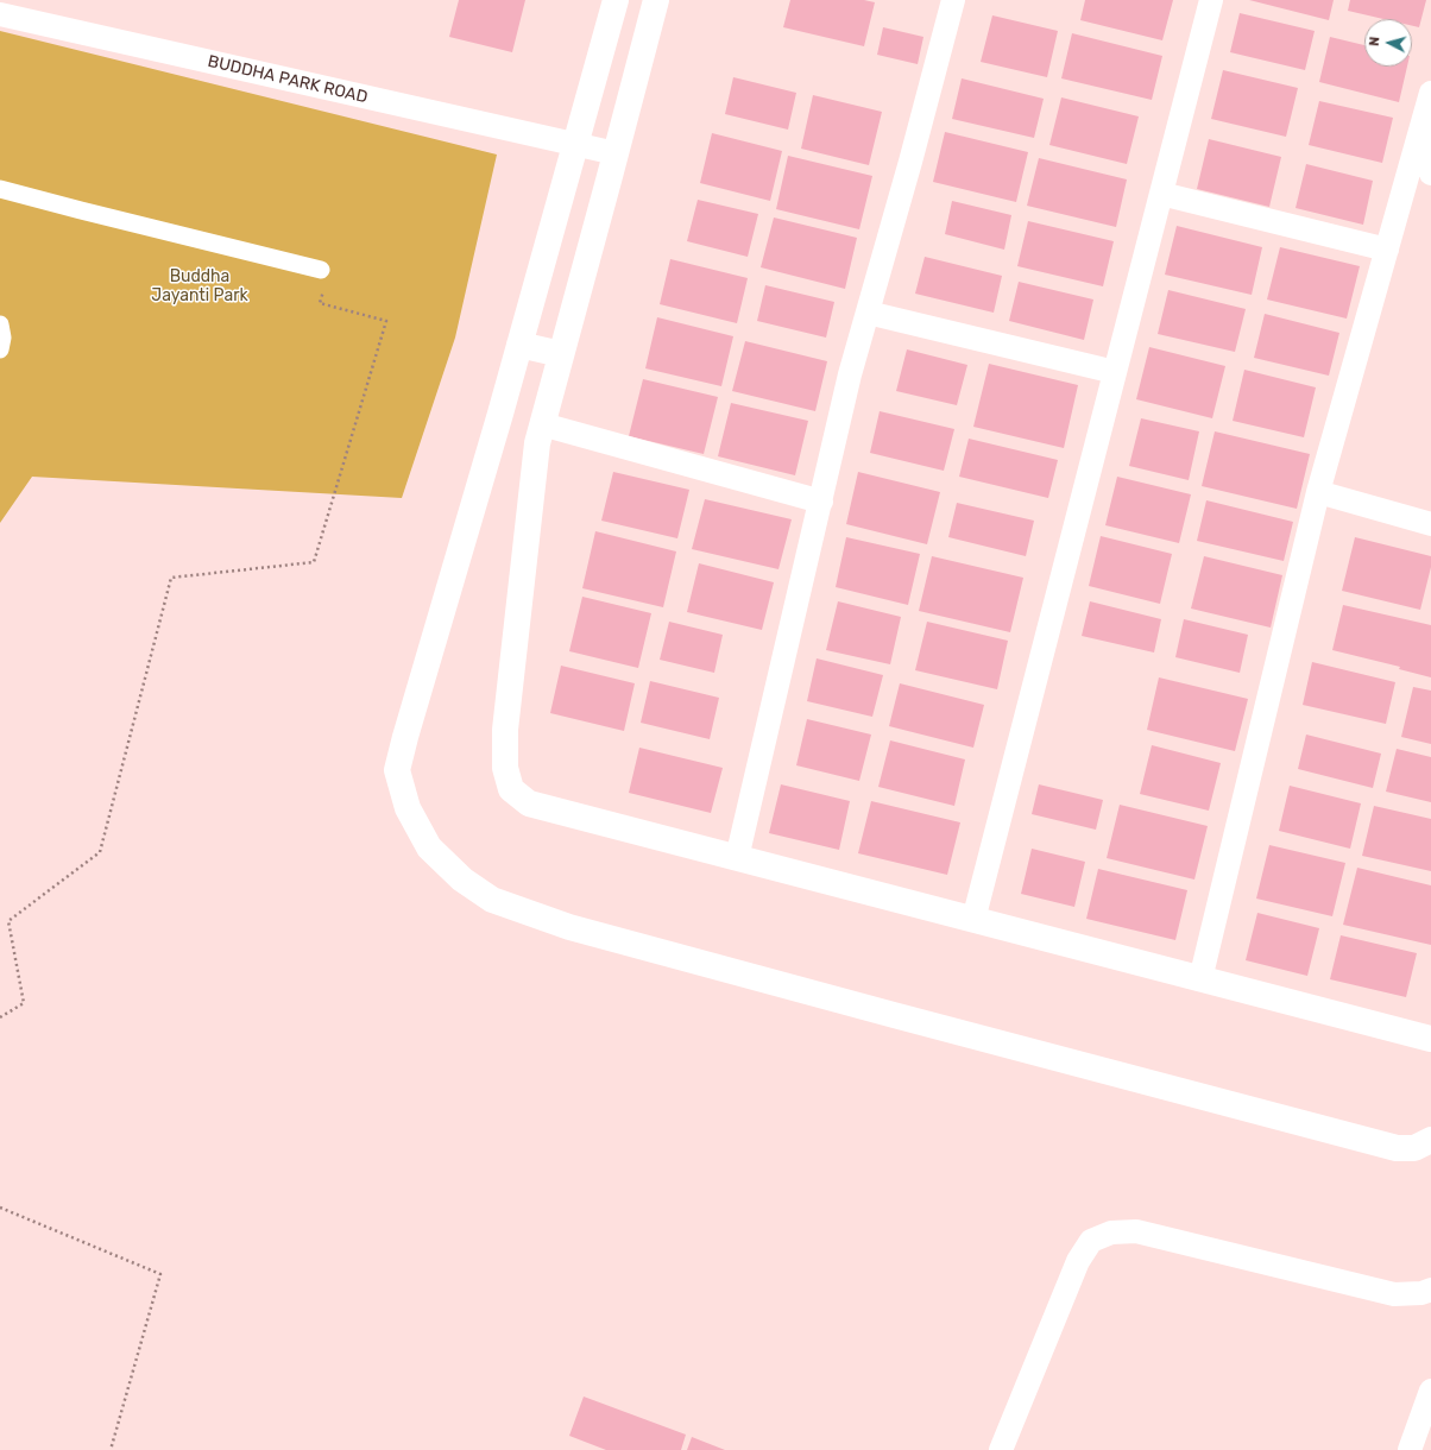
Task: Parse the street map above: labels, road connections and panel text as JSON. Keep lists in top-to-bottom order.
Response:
{
  "streets": {
    "street": ["BUDDHA PARK ROAD"]
  },
  "parks": ["Buddha Jayanti Park"],
  "north": "left"
}
